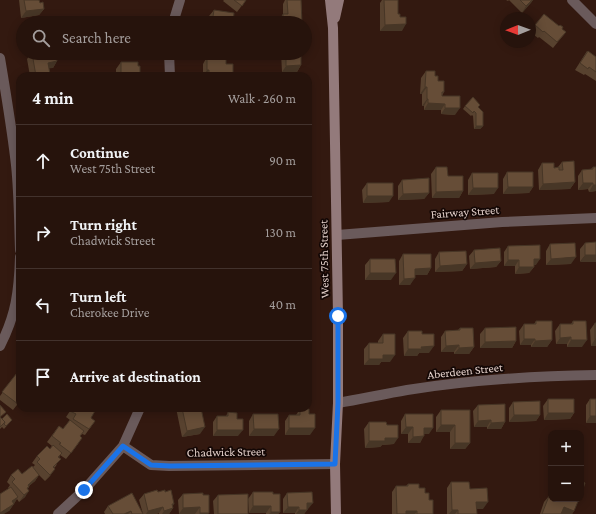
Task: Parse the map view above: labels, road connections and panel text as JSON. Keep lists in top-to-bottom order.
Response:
{
  "streets": {
    "main road": ["West 75th Street"],
    "street": ["Fairway Street", "Aberdeen Street", "Chadwick Street"]
  },
  "crossings": [
    ["Fairway Street", "West 75th Street"],
    ["West 75th Street", "Aberdeen Street"],
    ["West 75th Street", "Chadwick Street"]
  ],
  "north": "left",
  "page": {
    "search": "Search here",
    "heading": ["4 min", "Walk · 260 m"],
    "list": [
      ["Continue", "West 75th Street", "90 m"],
      ["Turn right", "Chadwick Street", "130 m"],
      ["Turn left", "Cherokee Drive", "40 m"],
      "Arrive at destination"
    ],
    "map_buttons": ["+", "−"]
  }
}
